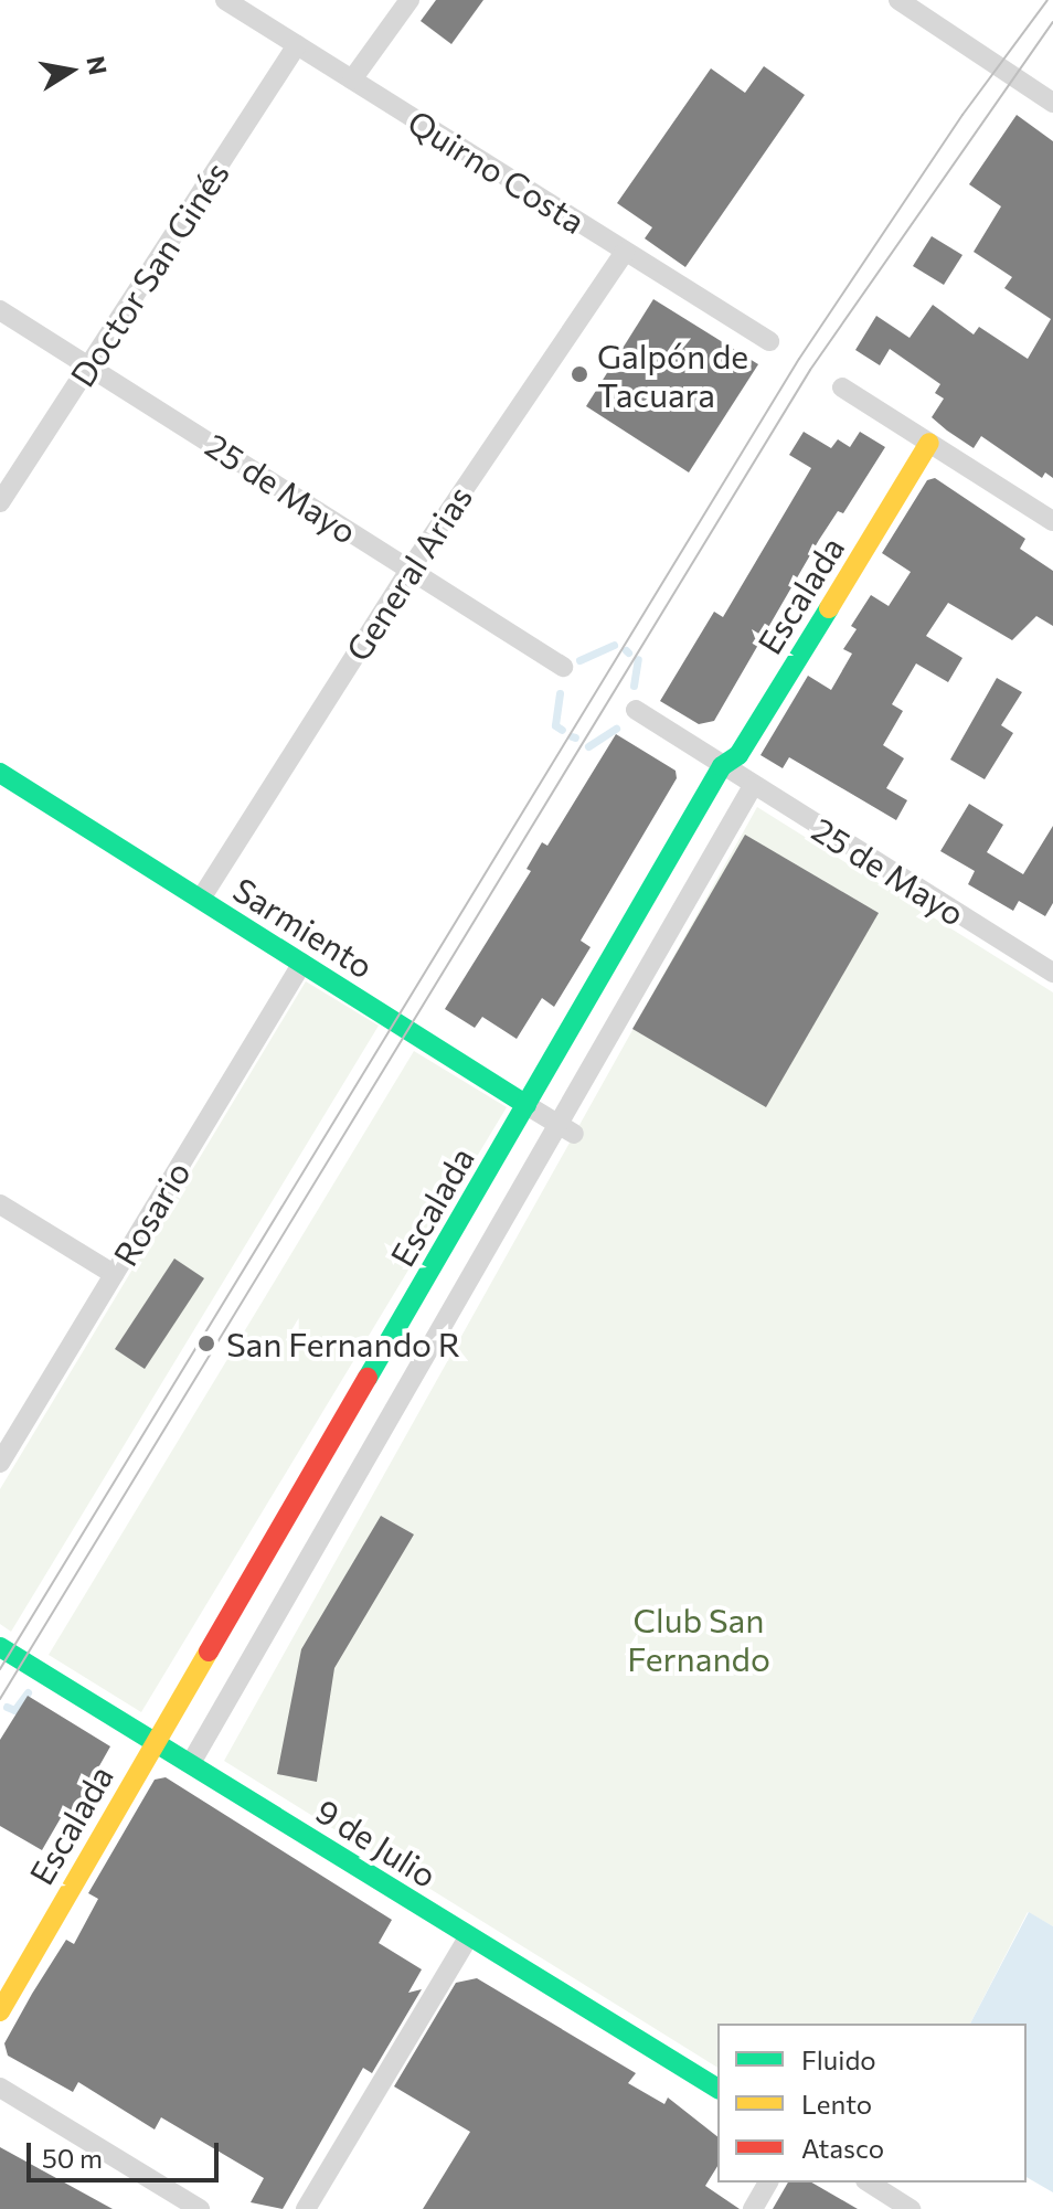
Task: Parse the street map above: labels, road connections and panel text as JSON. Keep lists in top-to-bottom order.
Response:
{
  "streets": {
    "street": [
      "Quirno Costa",
      "Doctor San Ginés",
      "25 de Mayo",
      "General Arias",
      "Escalada",
      "Sarmiento",
      "Rosario",
      "9 de Julio"
    ]
  },
  "crossings": [
    ["Quirno Costa", "Doctor San Ginés"],
    ["Quirno Costa", "General Arias"],
    ["Doctor San Ginés", "25 de Mayo"],
    ["25 de Mayo", "General Arias"],
    ["25 de Mayo", "Escalada"],
    ["General Arias", "Sarmiento"],
    ["Escalada", "Sarmiento"],
    ["Escalada", "9 de Julio"],
    ["Sarmiento", "Rosario"]
  ],
  "parks": ["Club San Fernando"],
  "places": ["Galpón de Tacuara", "San Fernando R"],
  "legend": ["Fluido", "Lento", "Atasco"],
  "scale_bar": "50 m",
  "north": "right"
}
